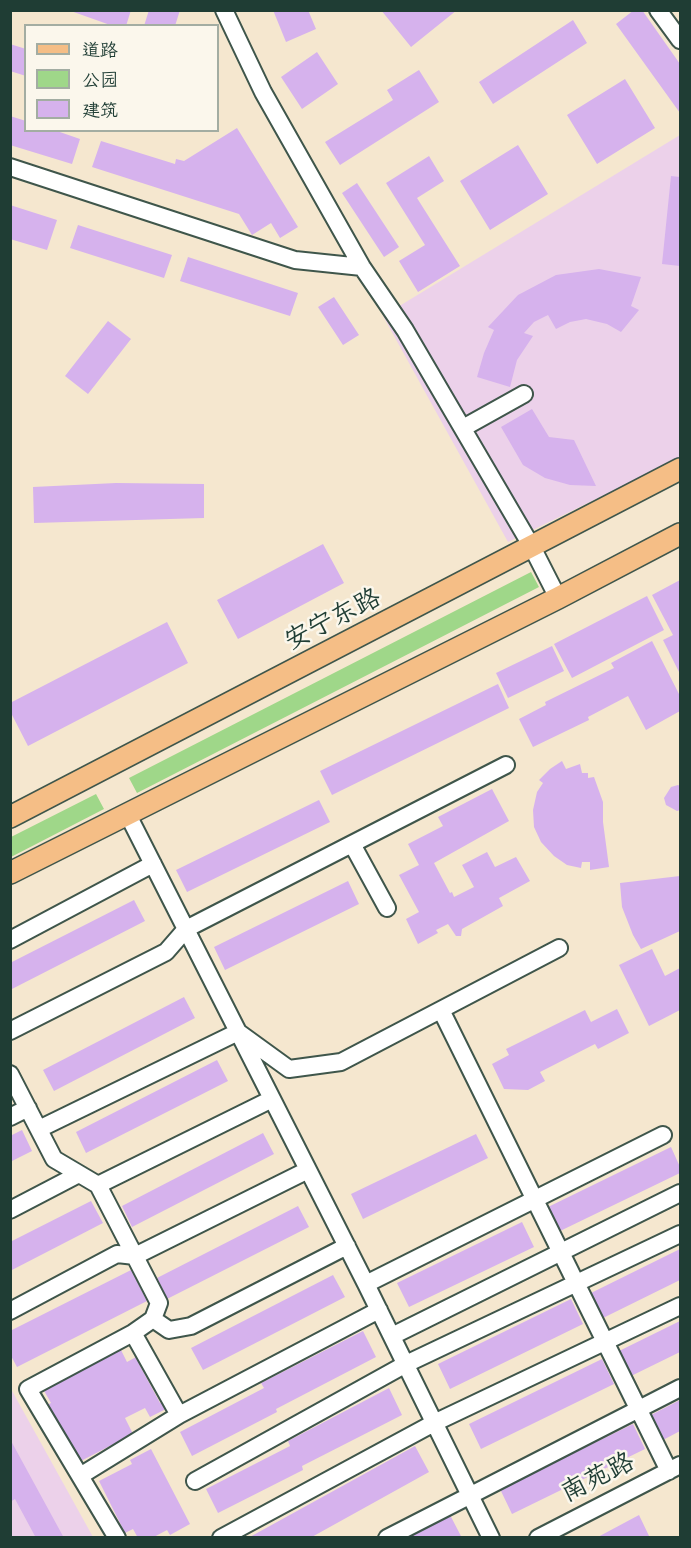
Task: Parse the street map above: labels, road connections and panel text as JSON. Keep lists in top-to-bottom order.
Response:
{
  "streets": {
    "main road": ["安宁东路"],
    "street": ["南苑路"]
  },
  "legend": ["道路", "公园", "建筑"]
}
